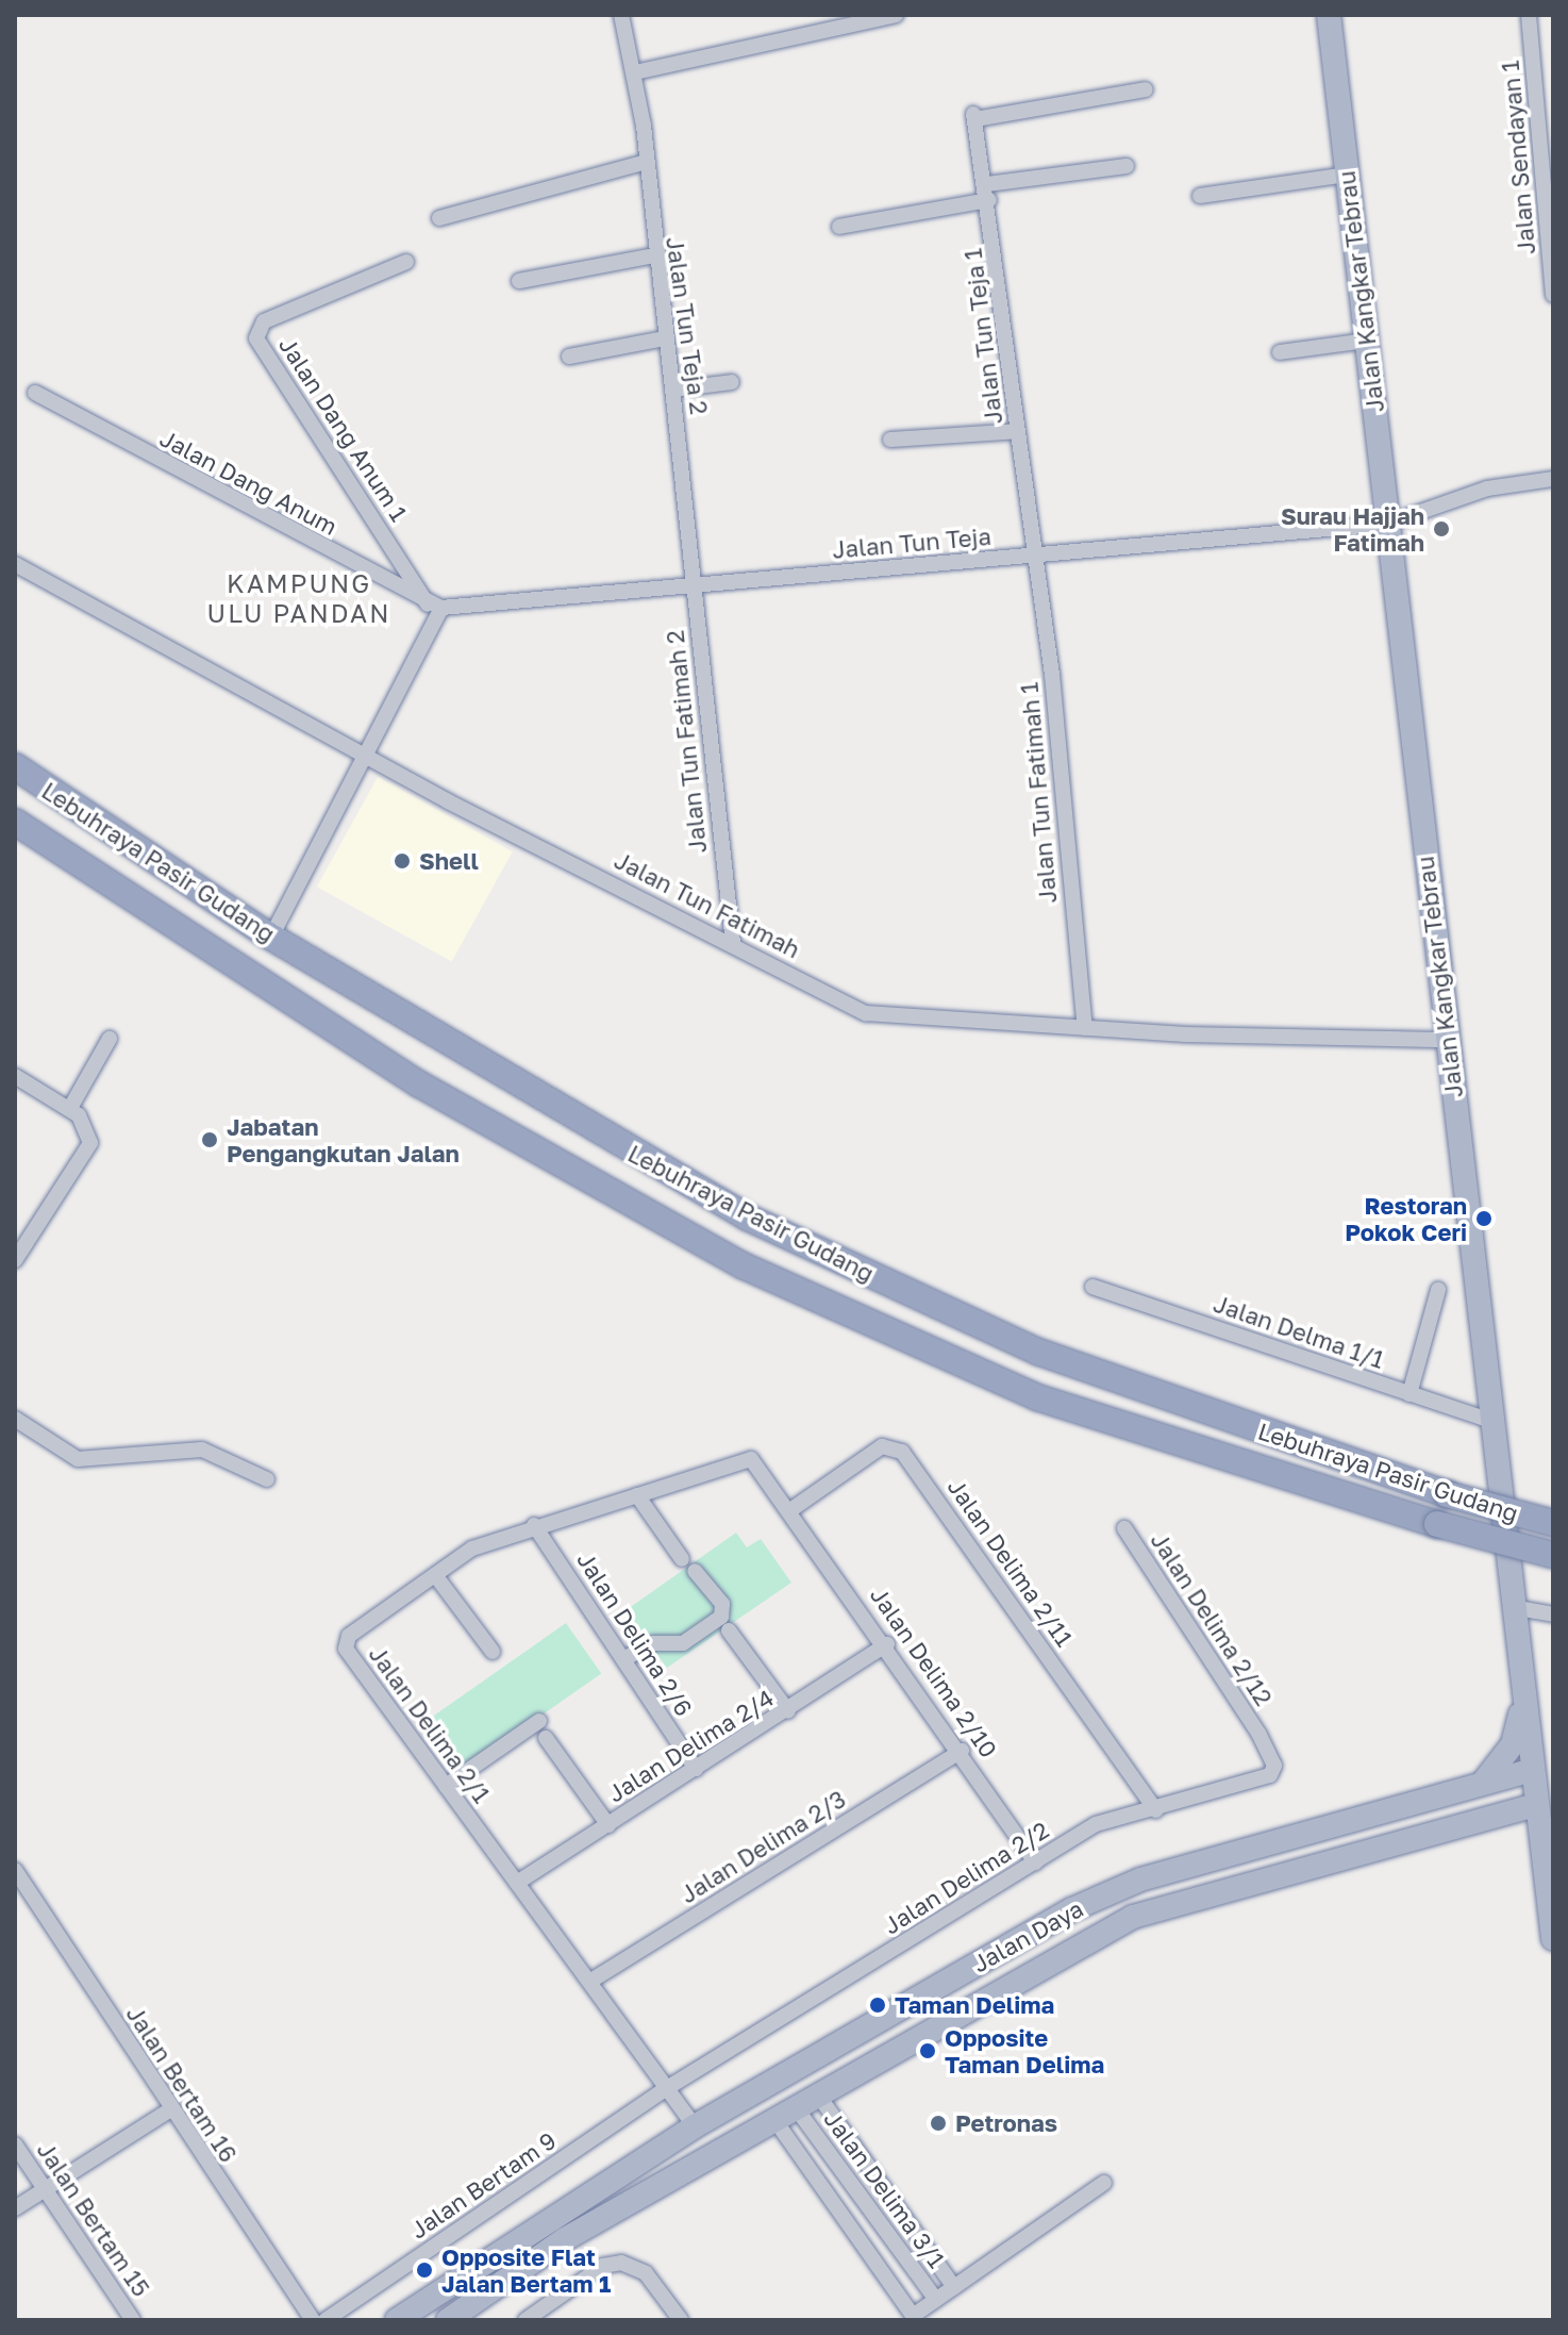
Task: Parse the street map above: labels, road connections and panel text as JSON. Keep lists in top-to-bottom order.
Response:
{
  "streets": {
    "highway": ["Lebuhraya Pasir Gudang"],
    "main road": ["Jalan Kangkar Tebrau", "Jalan Daya"],
    "street": [
      "Jalan Sendayan 1",
      "Jalan Tun Teja 2",
      "Jalan Tun Teja 1",
      "Jalan Dang Anum 1",
      "Jalan Dang Anum",
      "Jalan Tun Teja",
      "Jalan Tun Fatimah 2",
      "Jalan Tun Fatimah 1",
      "Jalan Tun Fatimah",
      "Jalan Delma 1/1",
      "Jalan Delima 2/11",
      "Jalan Delima 2/12",
      "Jalan Delima 2/6",
      "Jalan Delima 2/10",
      "Jalan Delima 2/1",
      "Jalan Delima 2/4",
      "Jalan Delima 2/3",
      "Jalan Delima 2/2",
      "Jalan Bertam 16",
      "Jalan Bertam 9",
      "Jalan Delima 3/1",
      "Jalan Bertam 15"
    ]
  },
  "crossings": [
    ["Jalan Kangkar Tebrau", "Jalan Tun Teja"],
    ["Jalan Kangkar Tebrau", "Jalan Tun Fatimah"],
    ["Jalan Kangkar Tebrau", "Jalan Delma 1/1"],
    ["Jalan Kangkar Tebrau", "Jalan Daya"],
    ["Jalan Tun Teja 2", "Jalan Tun Teja"],
    ["Jalan Tun Teja 2", "Jalan Tun Fatimah 2"],
    ["Jalan Tun Teja 1", "Jalan Tun Teja"],
    ["Jalan Tun Teja 1", "Jalan Tun Fatimah 1"],
    ["Jalan Dang Anum 1", "Jalan Dang Anum"],
    ["Jalan Dang Anum 1", "Jalan Tun Teja"],
    ["Jalan Dang Anum", "Jalan Tun Teja"],
    ["Jalan Tun Teja", "Jalan Tun Fatimah 2"],
    ["Jalan Tun Teja", "Jalan Tun Fatimah 1"],
    ["Jalan Tun Fatimah 2", "Jalan Tun Fatimah"],
    ["Jalan Tun Fatimah 1", "Jalan Tun Fatimah"],
    ["Jalan Delima 2/11", "Jalan Delima 2/10"],
    ["Jalan Delima 2/11", "Jalan Delima 2/1"],
    ["Jalan Delima 2/11", "Jalan Delima 2/2"],
    ["Jalan Delima 2/12", "Jalan Delima 2/2"],
    ["Jalan Delima 2/6", "Jalan Delima 2/1"],
    ["Jalan Delima 2/6", "Jalan Delima 2/4"],
    ["Jalan Delima 2/10", "Jalan Delima 2/1"],
    ["Jalan Delima 2/10", "Jalan Delima 2/4"],
    ["Jalan Delima 2/10", "Jalan Delima 2/3"],
    ["Jalan Delima 2/10", "Jalan Delima 2/2"],
    ["Jalan Delima 2/1", "Jalan Delima 2/4"],
    ["Jalan Delima 2/1", "Jalan Delima 2/3"],
    ["Jalan Delima 2/1", "Jalan Delima 2/2"],
    ["Jalan Delima 2/1", "Jalan Daya"],
    ["Jalan Delima 2/1", "Jalan Bertam 9"],
    ["Jalan Delima 2/2", "Jalan Bertam 9"],
    ["Jalan Daya", "Jalan Delima 3/1"]
  ],
  "districts": ["KAMPUNG ULU PANDAN"],
  "places": [
    "Surau Hajjah Fatimah",
    "Shell",
    "Jabatan Pengangkutan Jalan",
    "Restoran Pokok Ceri",
    "Taman Delima",
    "Opposite Taman Delima",
    "Petronas",
    "Opposite Flat Jalan Bertam 1"
  ]
}
